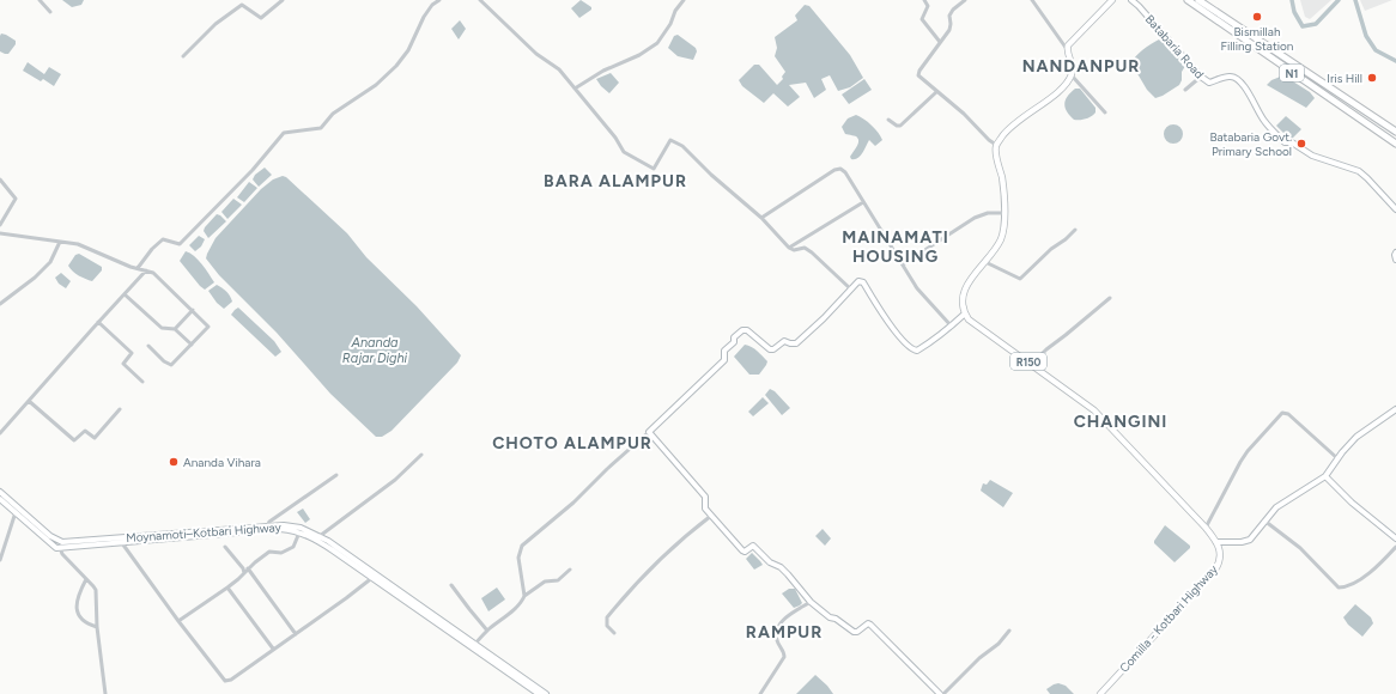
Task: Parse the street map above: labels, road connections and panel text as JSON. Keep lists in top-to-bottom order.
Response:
{
  "streets": {
    "highway": ["N1"],
    "main road": [
      "Batabaria Road",
      "R150",
      "Moynamoti–Kotbari Highway",
      "Comilla - Kotbari Highway"
    ]
  },
  "crossings": [
    ["R150", "Comilla - Kotbari Highway"]
  ],
  "districts": [
    "NANDANPUR",
    "BARA ALAMPUR",
    "MAINAMATI HOUSING",
    "CHANGINI",
    "CHOTO ALAMPUR",
    "RAMPUR"
  ],
  "water": ["Ananda Rajar Dighi"],
  "places": [
    "Bismillah Filling Station",
    "Iris Hill",
    "Batabaria Govt. Primary School",
    "Ananda Vihara"
  ]
}
